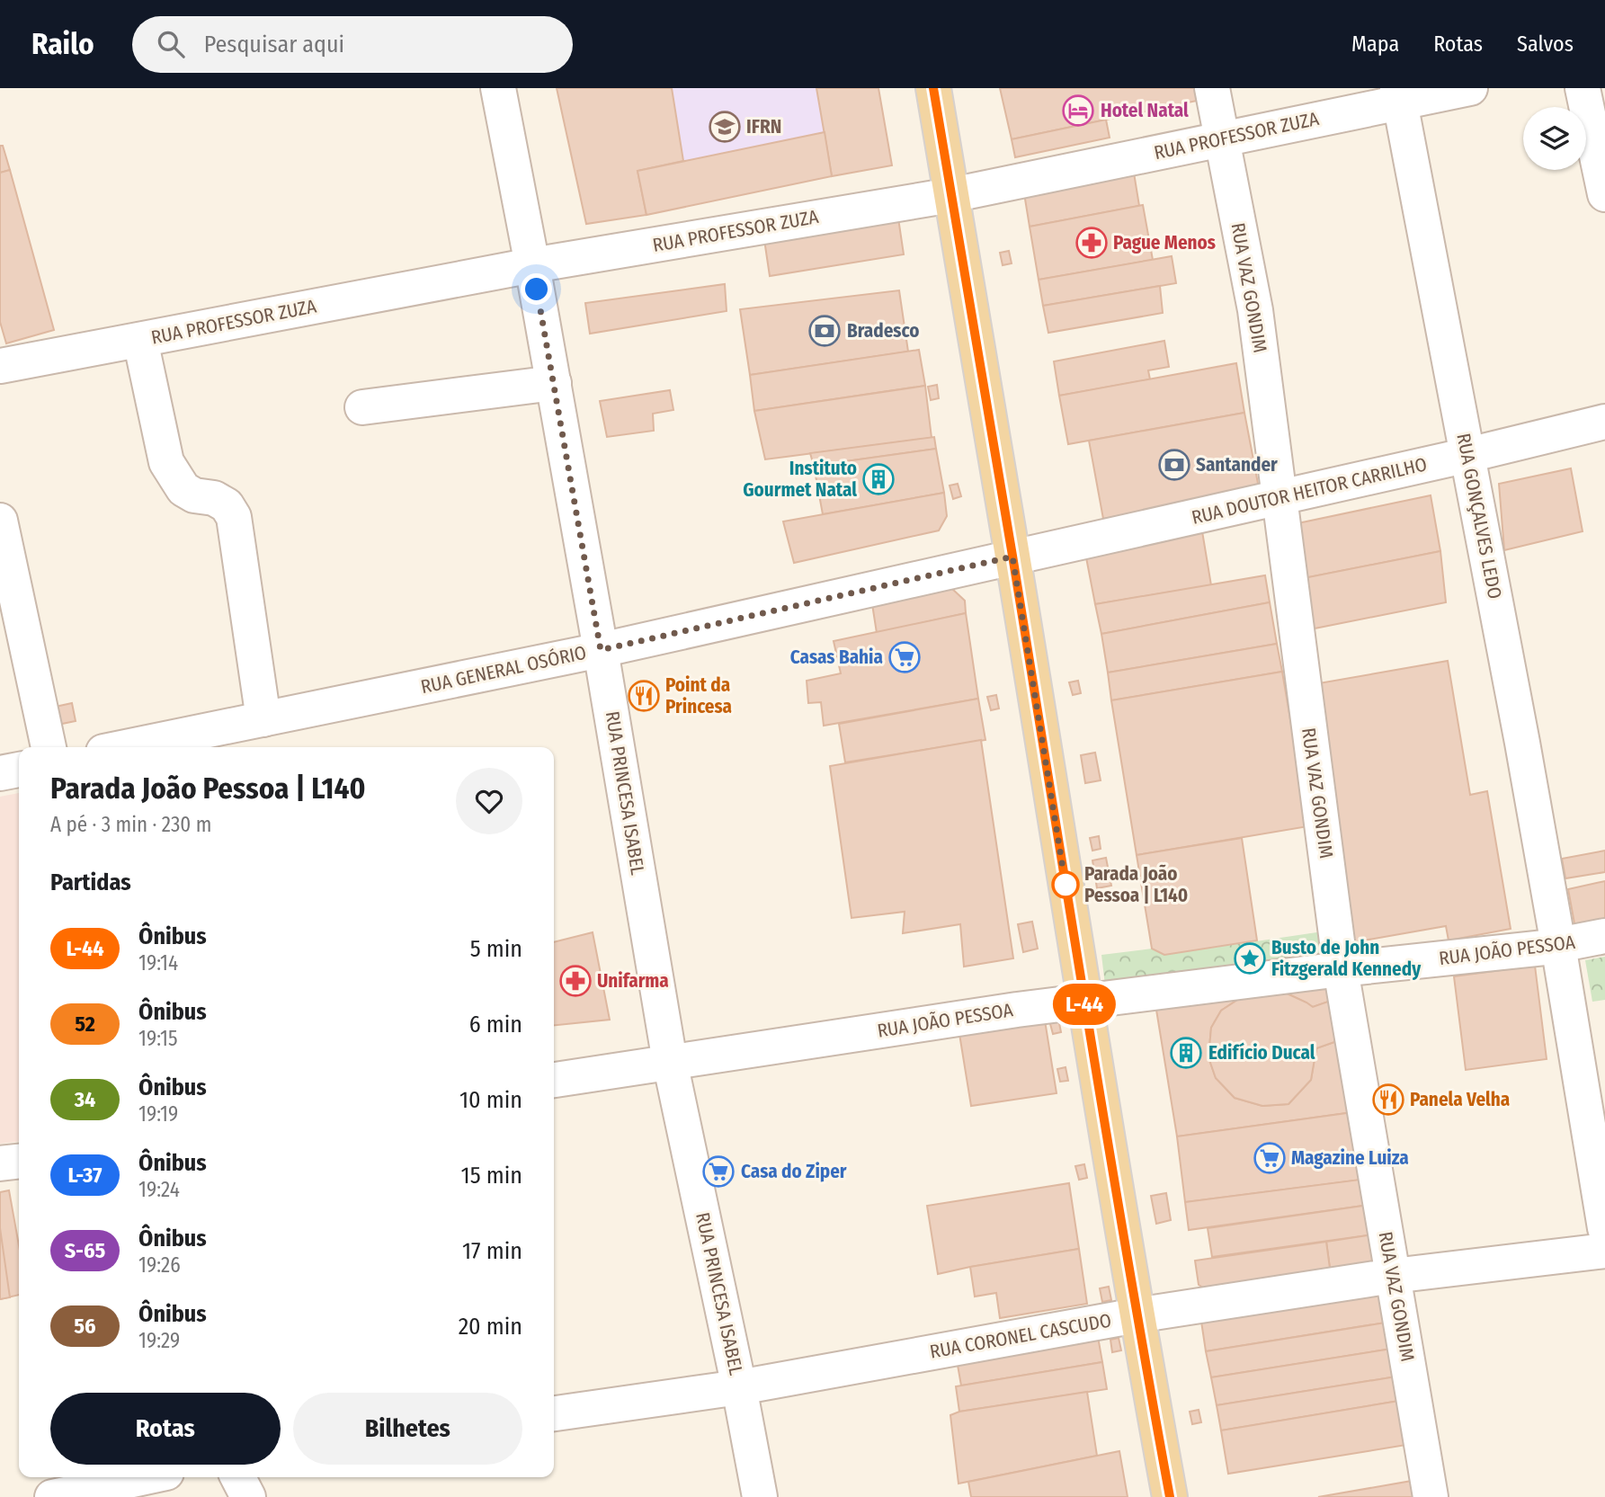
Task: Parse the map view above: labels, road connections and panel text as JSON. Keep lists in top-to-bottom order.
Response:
{
  "streets": {
    "street": [
      "RUA PROFESSOR ZUZA",
      "RUA VAZ GONDIM",
      "RUA DOUTOR HEITOR CARRILHO",
      "RUA GONÇALVES LEDO",
      "RUA GENERAL OSÓRIO",
      "RUA PRINCESA ISABEL",
      "RUA JOÃO PESSOA",
      "RUA CORONEL CASCUDO"
    ]
  },
  "crossings": [
    ["RUA PROFESSOR ZUZA", "RUA VAZ GONDIM"],
    ["RUA PROFESSOR ZUZA", "RUA GONÇALVES LEDO"],
    ["RUA PROFESSOR ZUZA", "RUA PRINCESA ISABEL"],
    ["RUA VAZ GONDIM", "RUA DOUTOR HEITOR CARRILHO"],
    ["RUA VAZ GONDIM", "RUA JOÃO PESSOA"],
    ["RUA VAZ GONDIM", "RUA CORONEL CASCUDO"],
    ["RUA DOUTOR HEITOR CARRILHO", "RUA GONÇALVES LEDO"],
    ["RUA DOUTOR HEITOR CARRILHO", "RUA GENERAL OSÓRIO"],
    ["RUA GONÇALVES LEDO", "RUA JOÃO PESSOA"],
    ["RUA GENERAL OSÓRIO", "RUA PRINCESA ISABEL"],
    ["RUA PRINCESA ISABEL", "RUA JOÃO PESSOA"],
    ["RUA PRINCESA ISABEL", "RUA CORONEL CASCUDO"]
  ],
  "places": {
    "hotel": ["Hotel Natal"],
    "school or university": ["IFRN"],
    "pharmacy": ["Pague Menos", "Unifarma"],
    "bank": ["Bradesco", "Santander"],
    "building": ["Instituto Gourmet Natal", "Edifício Ducal"],
    "supermarket": ["Casas Bahia", "Magazine Luiza", "Casa do Ziper"],
    "restaurant": ["Point da Princesa", "Panela Velha"],
    "other": ["Parada João Pessoa | L140"],
    "place": ["Busto de John Fitzgerald Kennedy"]
  },
  "lines": ["bus line L-44"],
  "page": {
    "header": "Railo",
    "search": "Pesquisar aqui",
    "nav": ["Mapa", "Rotas", "Salvos"],
    "on_map": "L-44",
    "heading": [
      ["Parada João Pessoa | L140", "A pé · 3 min · 230 m"],
      "Partidas"
    ],
    "list": [
      {
        "mark": "L-44",
        "name": "Ônibus",
        "note": "19:14",
        "value": "5 min"
      },
      {
        "mark": "52",
        "name": "Ônibus",
        "note": "19:15",
        "value": "6 min"
      },
      {
        "mark": "34",
        "name": "Ônibus",
        "note": "19:19",
        "value": "10 min"
      },
      {
        "mark": "L-37",
        "name": "Ônibus",
        "note": "19:24",
        "value": "15 min"
      },
      {
        "mark": "S-65",
        "name": "Ônibus",
        "note": "19:26",
        "value": "17 min"
      },
      {
        "mark": "56",
        "name": "Ônibus",
        "note": "19:29",
        "value": "20 min"
      }
    ],
    "buttons": ["Rotas", "Bilhetes"]
  }
}
